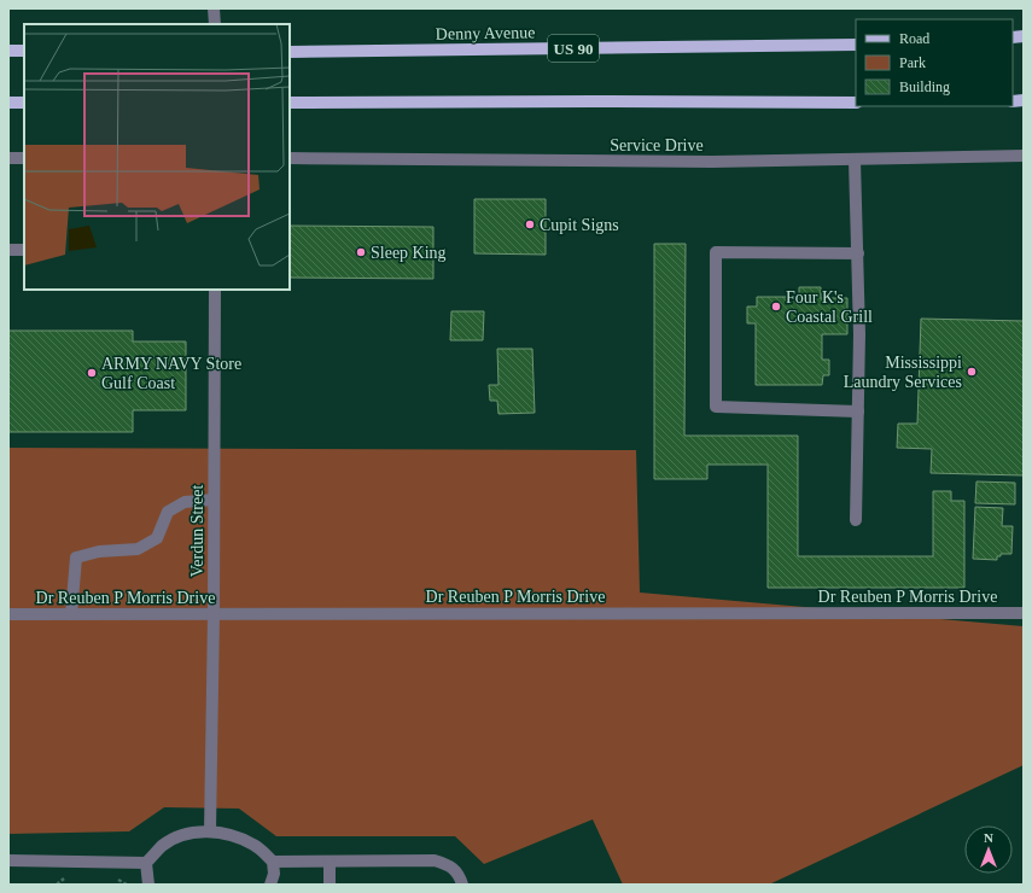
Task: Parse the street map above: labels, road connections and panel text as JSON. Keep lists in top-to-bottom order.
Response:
{
  "streets": {
    "main road": ["Denny Avenue", "US 90"],
    "street": ["Service Drive", "Verdun Street", "Dr Reuben P Morris Drive"]
  },
  "crossings": [
    ["Verdun Street", "Dr Reuben P Morris Drive"]
  ],
  "places": [
    "Cupit Signs",
    "Sleep King",
    "Four K's Coastal Grill",
    "Mississippi Laundry Services",
    "ARMY NAVY Store Gulf Coast"
  ],
  "legend": ["Road", "Park", "Building"],
  "north": "top"
}
